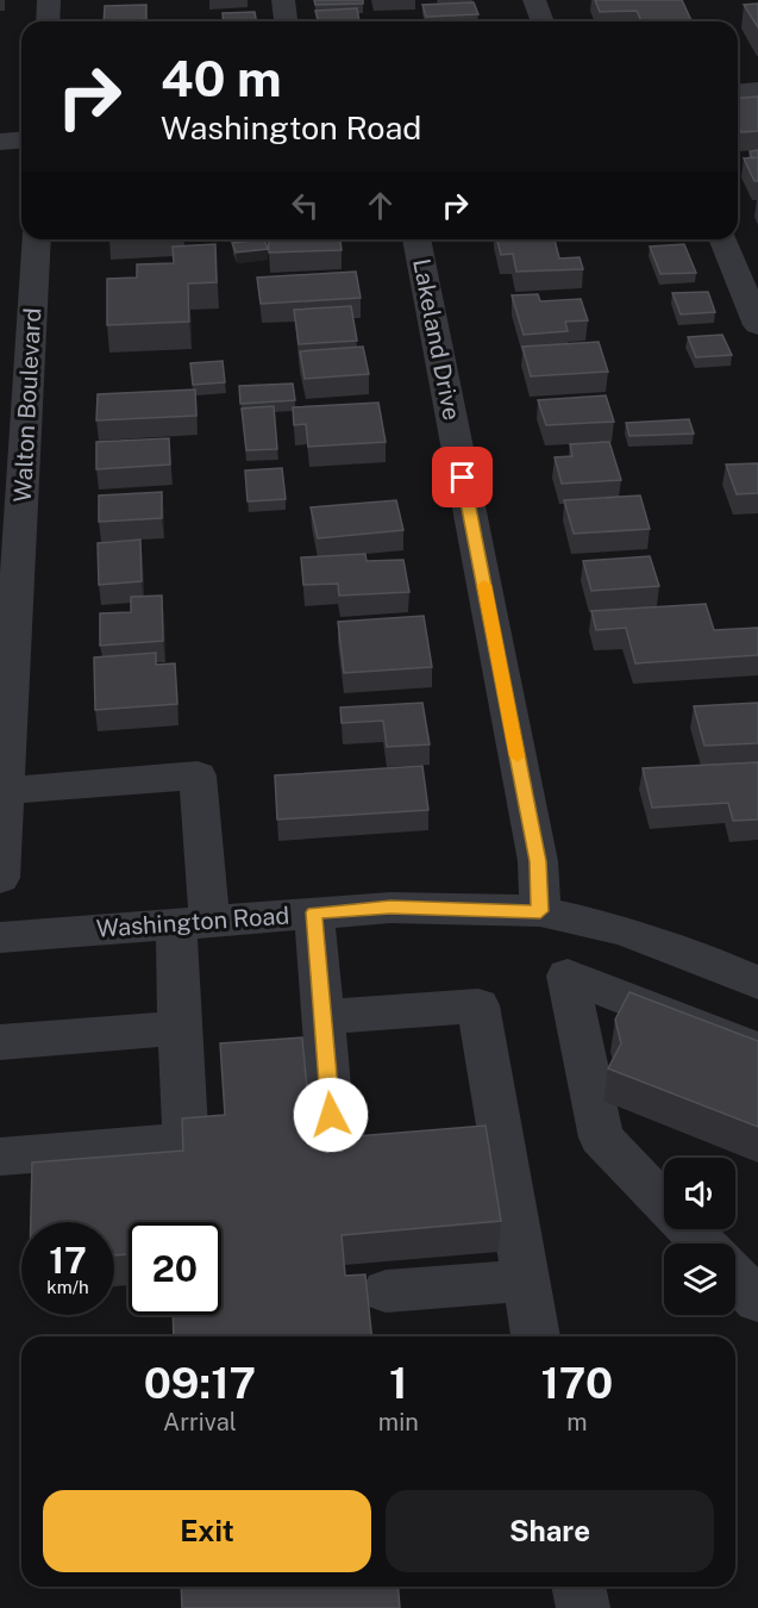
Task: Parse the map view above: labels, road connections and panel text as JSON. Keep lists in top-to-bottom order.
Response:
{
  "streets": {
    "street": ["Lakeland Drive", "Walton Boulevard", "Washington Road"]
  },
  "crossings": [
    ["Lakeland Drive", "Washington Road"]
  ],
  "page": {
    "turn": ["40 m", "Washington Road"],
    "speed": "17 km/h",
    "limit": "20",
    "eta": [
      "09:17",
      "Arrival",
      "1",
      "min",
      "170",
      "m"
    ],
    "buttons": ["Exit", "Share"]
  }
}
